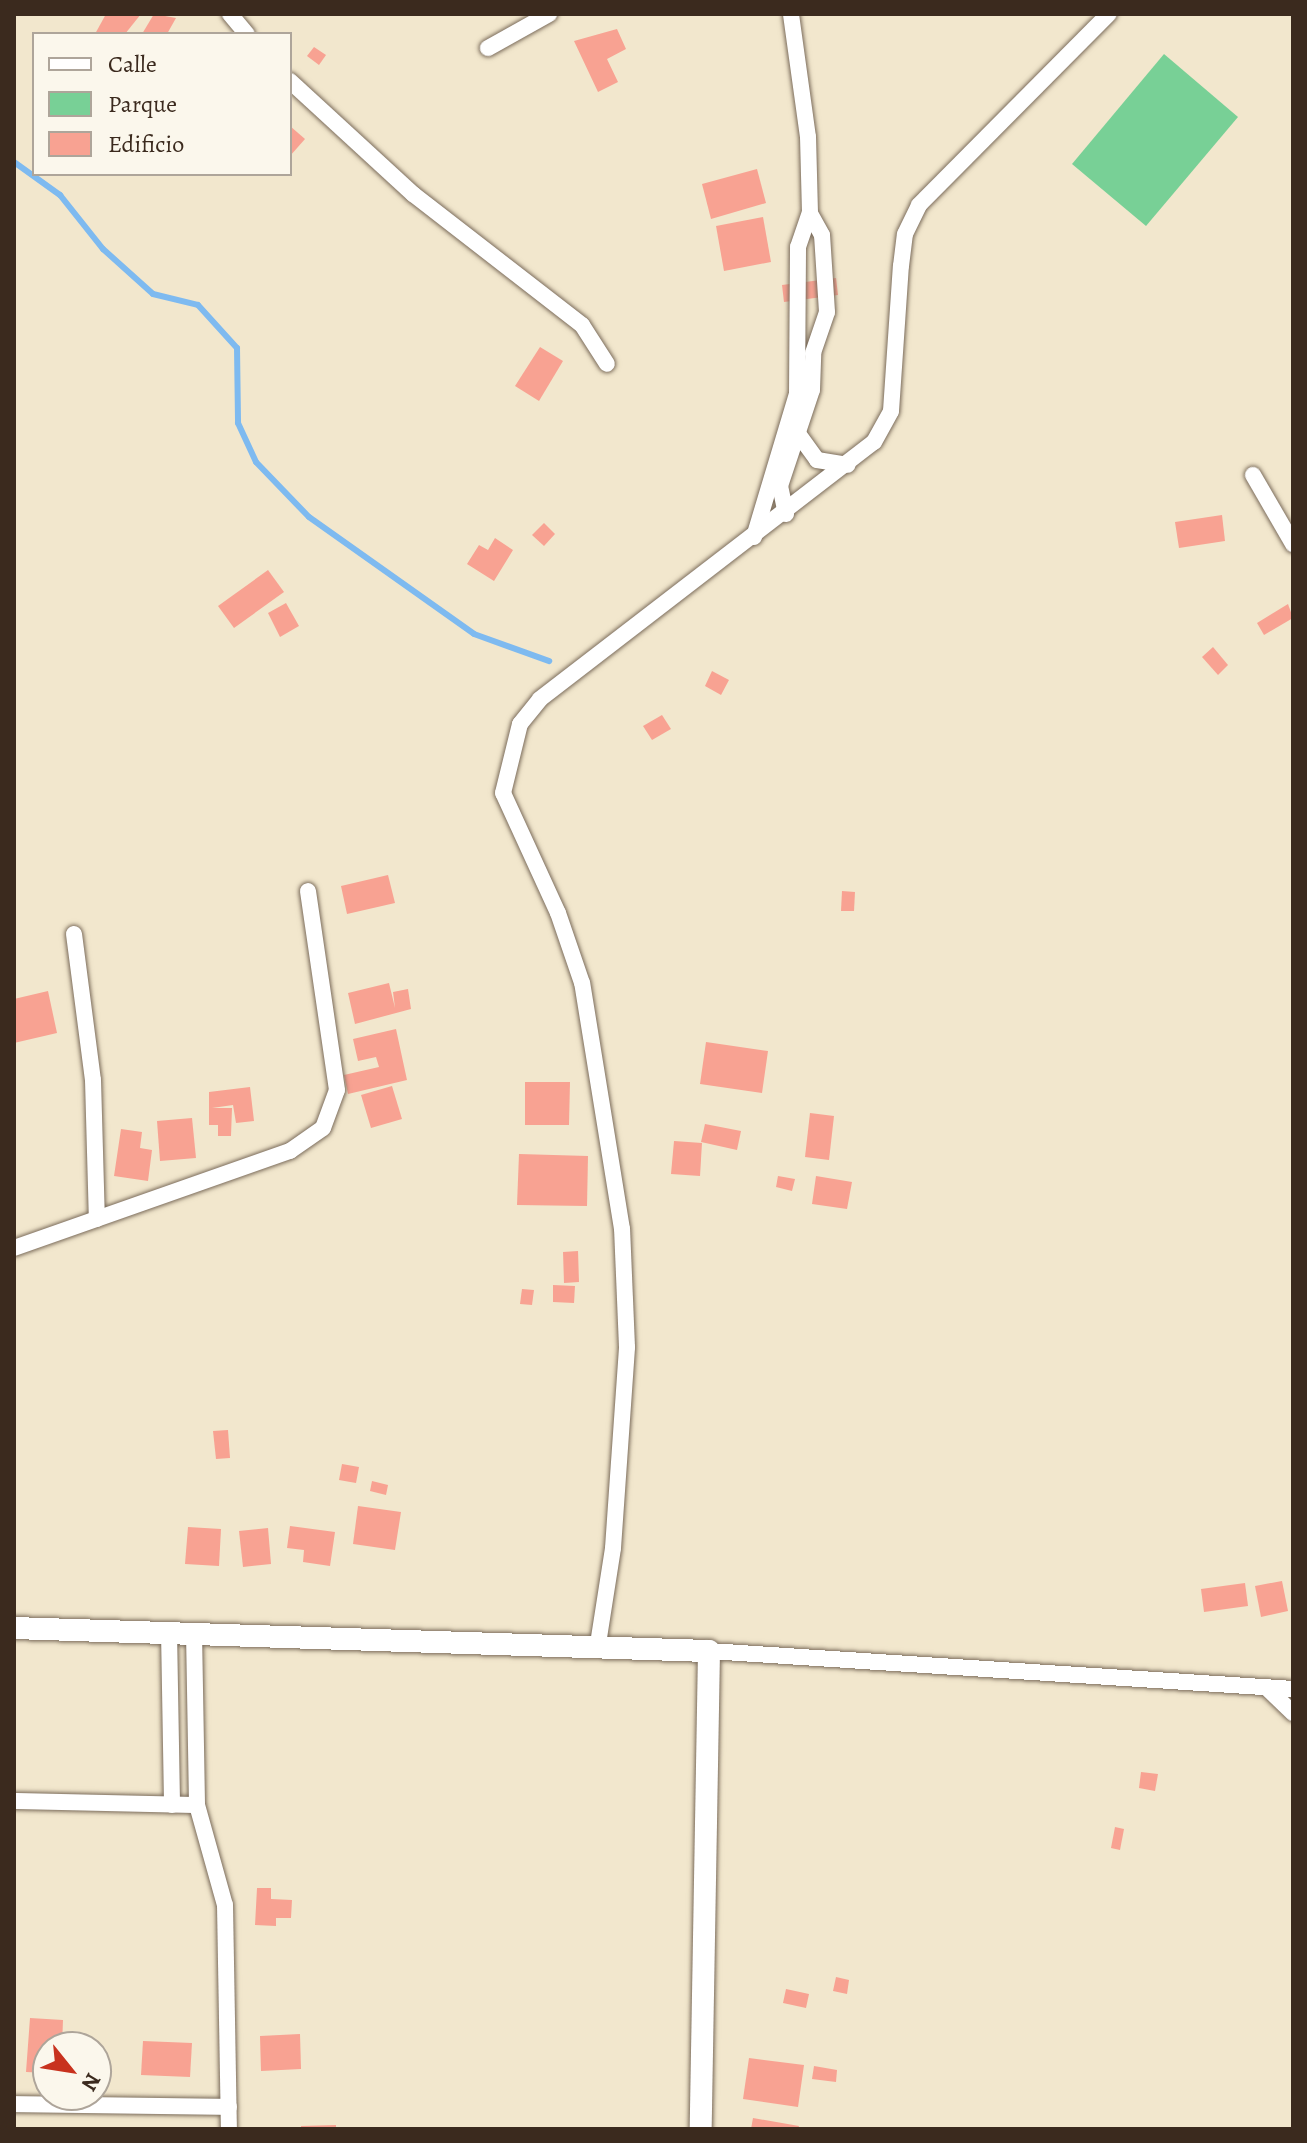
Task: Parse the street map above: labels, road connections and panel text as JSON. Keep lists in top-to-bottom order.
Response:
{
  "legend": ["Calle", "Parque", "Edificio"],
  "north": "bottom right"
}
